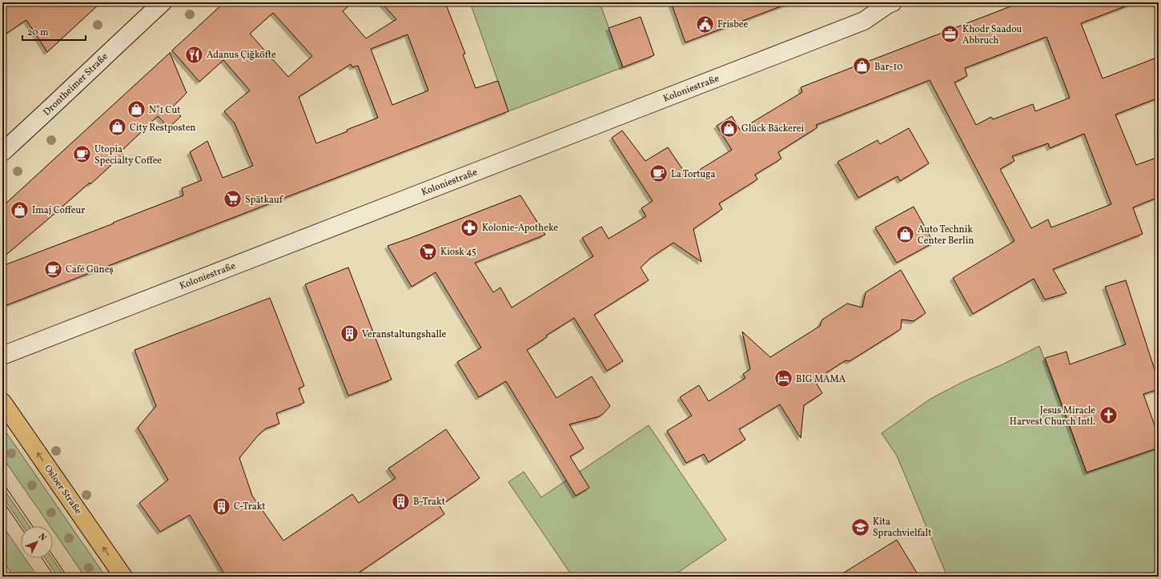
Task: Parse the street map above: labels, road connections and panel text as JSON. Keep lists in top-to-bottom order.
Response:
{
  "streets": {
    "main road": ["Osloer Straße"],
    "street": ["Drontheimer Straße", "Koloniestraße"]
  },
  "one_way": ["Osloer Straße"],
  "places": {
    "public building": ["Frisbee"],
    "office": ["Khodr Saadou Abbruch"],
    "restaurant": ["Adanus Çiğköfte"],
    "shop": [
      "Bar-10",
      "N°1 Cut",
      "City Restposten",
      "Glück Bäckerei",
      "Imaj Coffeur",
      "Auto Technik Center Berlin"
    ],
    "cafe": ["Utopia Specialty Coffee", "La Tortuga", "Café Güneş"],
    "supermarket": ["Spätkauf", "Kiosk 45"],
    "pharmacy": ["Kolonie-Apotheke"],
    "building": ["Veranstaltungshalle", "B-Trakt", "C-Trakt"],
    "hotel": ["BIG MAMA"],
    "church": ["Jesus Miracle Harvest Church Intl."],
    "school or university": ["Kita Sprachvielfalt"]
  },
  "scale_bar": "20 m",
  "north": "top right"
}
